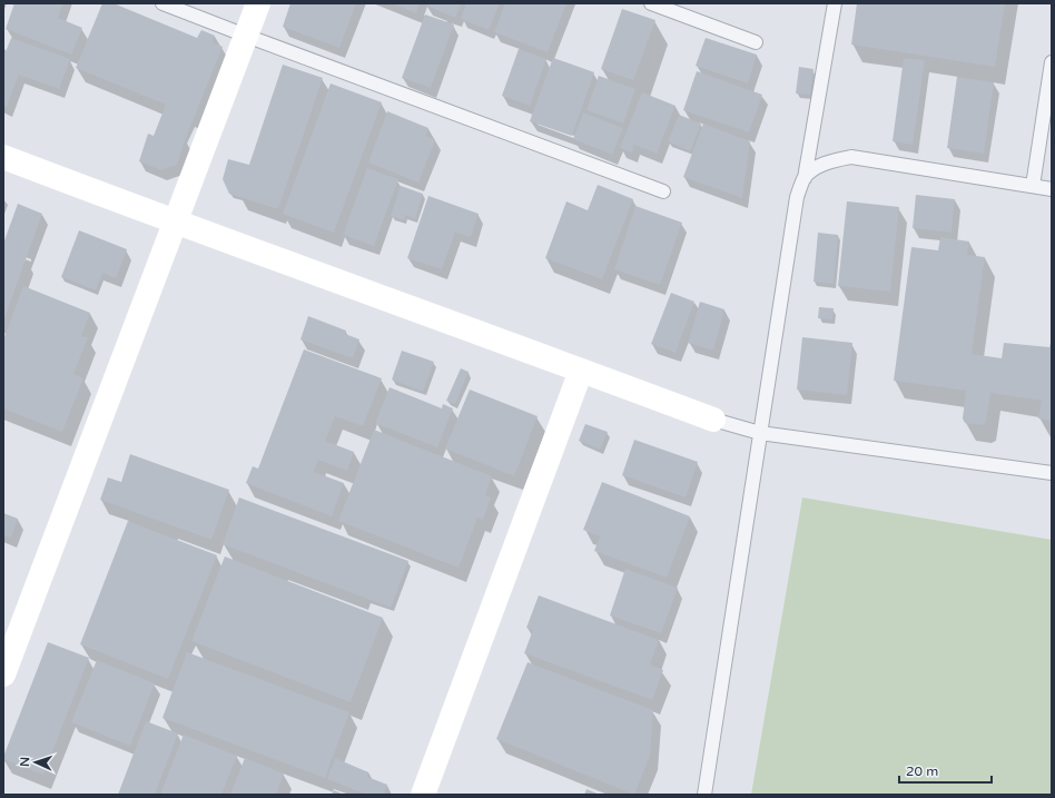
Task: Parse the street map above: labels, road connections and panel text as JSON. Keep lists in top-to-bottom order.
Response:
{
  "scale_bar": "20 m",
  "north": "left"
}
